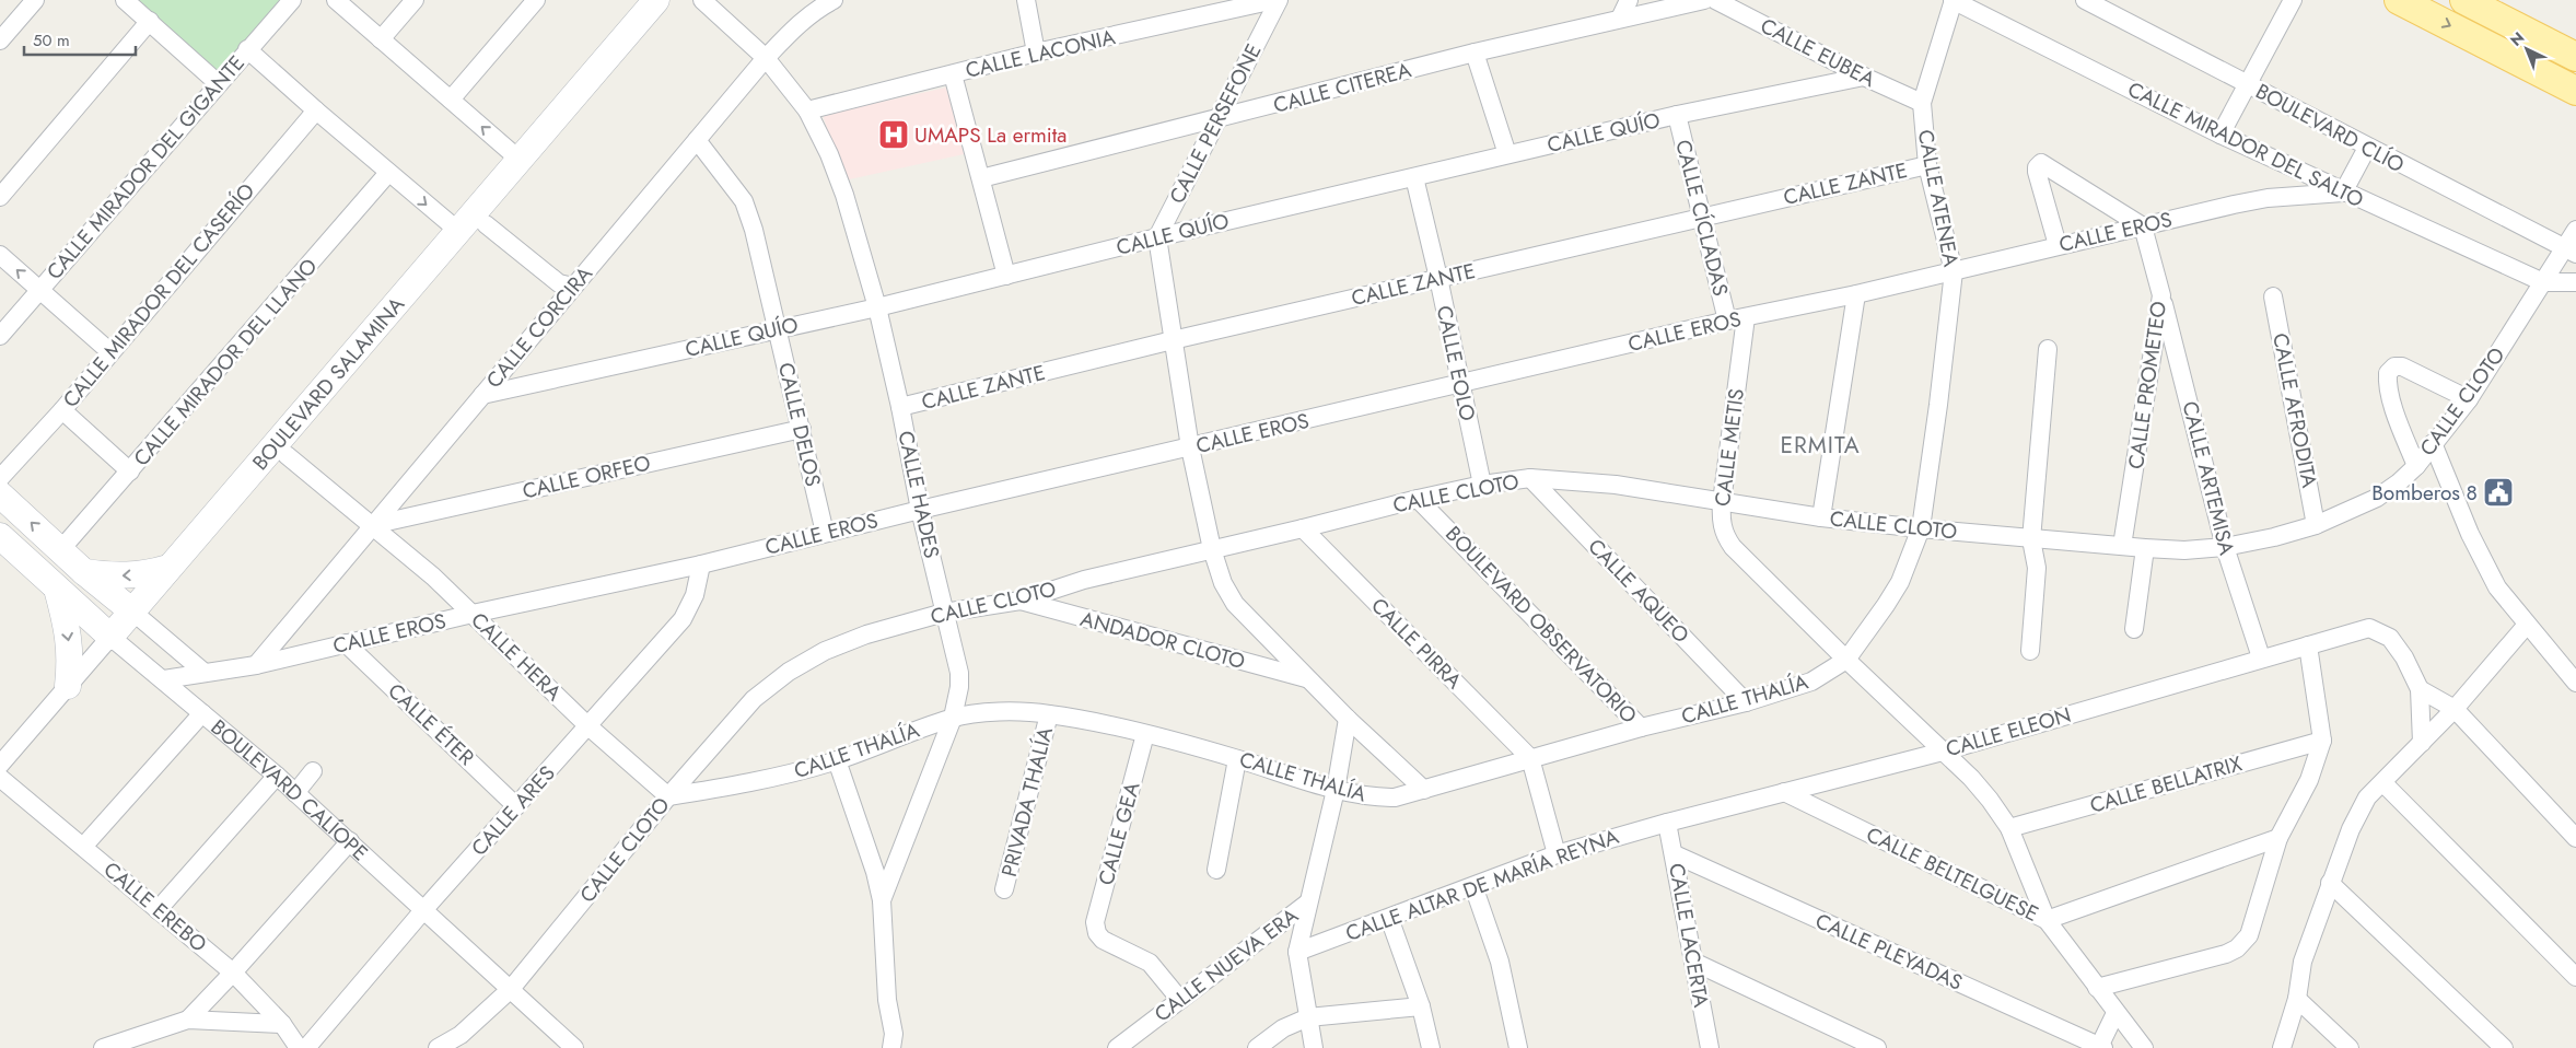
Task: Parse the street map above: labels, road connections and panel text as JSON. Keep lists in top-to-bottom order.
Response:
{
  "streets": {
    "street": [
      "CALLE EUBEA",
      "CALLE LACONIA",
      "CALLE CITEREA",
      "CALLE PERSEFONE",
      "BOULEVARD CLÍO",
      "CALLE QUÍO",
      "CALLE MIRADOR DEL SALTO",
      "CALLE MIRADOR DEL GIGANTE",
      "CALLE ZANTE",
      "CALLE ATENEA",
      "CALLE CÍCLADAS",
      "CALLE EROS",
      "CALLE MIRADOR DEL CASERÍO",
      "CALLE CORCIRA",
      "CALLE MIRADOR DEL LLANO",
      "CALLE EOLO",
      "BOULEVARD SALAMINA",
      "CALLE PROMETEO",
      "CALLE CLOTO",
      "CALLE AFRODITA",
      "CALLE DELOS",
      "CALLE METIS",
      "CALLE ORFEO",
      "CALLE ARTEMISA",
      "CALLE HADES",
      "CALLE AQUEO",
      "BOULEVARD OBSERVATORIO",
      "ANDADOR CLOTO",
      "CALLE PIRRA",
      "CALLE HERA",
      "CALLE THALÍA",
      "CALLE ÉTER",
      "CALLE ELEON",
      "CALLE BELLATRIX",
      "BOULEVARD CALÍOPE",
      "PRIVADA THALÍA",
      "CALLE ARES",
      "CALLE GEA",
      "CALLE BELTELGUESE",
      "CALLE ALTAR DE MARÍA REYNA",
      "CALLE EREBO",
      "CALLE LACERTA",
      "CALLE PLEYADAS",
      "CALLE NUEVA ERA"
    ]
  },
  "crossings": [
    ["CALLE EUBEA", "CALLE QUÍO"],
    ["CALLE EUBEA", "CALLE ATENEA"],
    ["CALLE LACONIA", "CALLE PERSEFONE"],
    ["CALLE LACONIA", "CALLE HADES"],
    ["CALLE CITEREA", "CALLE PERSEFONE"],
    ["CALLE PERSEFONE", "CALLE QUÍO"],
    ["BOULEVARD CLÍO", "CALLE CLOTO"],
    ["CALLE QUÍO", "CALLE CÍCLADAS"],
    ["CALLE QUÍO", "CALLE CORCIRA"],
    ["CALLE QUÍO", "CALLE EOLO"],
    ["CALLE QUÍO", "CALLE DELOS"],
    ["CALLE QUÍO", "CALLE HADES"],
    ["CALLE MIRADOR DEL SALTO", "CALLE ATENEA"],
    ["CALLE MIRADOR DEL SALTO", "CALLE EROS"],
    ["CALLE MIRADOR DEL SALTO", "CALLE CLOTO"],
    ["CALLE ZANTE", "CALLE ATENEA"],
    ["CALLE ZANTE", "CALLE CÍCLADAS"],
    ["CALLE ZANTE", "CALLE EOLO"],
    ["CALLE ZANTE", "CALLE HADES"],
    ["CALLE ATENEA", "CALLE EROS"],
    ["CALLE ATENEA", "CALLE CLOTO"],
    ["CALLE ATENEA", "CALLE THALÍA"],
    ["CALLE CÍCLADAS", "CALLE EROS"],
    ["CALLE EROS", "CALLE CORCIRA"],
    ["CALLE EROS", "CALLE EOLO"],
    ["CALLE EROS", "CALLE PROMETEO"],
    ["CALLE EROS", "CALLE DELOS"],
    ["CALLE EROS", "CALLE METIS"],
    ["CALLE EROS", "CALLE HADES"],
    ["CALLE EROS", "CALLE HERA"],
    ["CALLE EROS", "CALLE ÉTER"],
    ["CALLE EROS", "BOULEVARD CALÍOPE"],
    ["CALLE EROS", "CALLE ARES"],
    ["CALLE CORCIRA", "CALLE DELOS"],
    ["CALLE CORCIRA", "CALLE ORFEO"],
    ["CALLE CORCIRA", "CALLE HADES"],
    ["CALLE CORCIRA", "CALLE HERA"],
    ["CALLE EOLO", "CALLE CLOTO"],
    ["BOULEVARD SALAMINA", "CALLE HERA"],
    ["BOULEVARD SALAMINA", "BOULEVARD CALÍOPE"],
    ["CALLE PROMETEO", "CALLE CLOTO"],
    ["CALLE PROMETEO", "CALLE ARTEMISA"],
    ["CALLE CLOTO", "CALLE AFRODITA"],
    ["CALLE CLOTO", "CALLE METIS"],
    ["CALLE CLOTO", "CALLE ARTEMISA"],
    ["CALLE CLOTO", "CALLE HADES"],
    ["CALLE CLOTO", "CALLE AQUEO"],
    ["CALLE CLOTO", "BOULEVARD OBSERVATORIO"],
    ["CALLE CLOTO", "ANDADOR CLOTO"],
    ["CALLE CLOTO", "CALLE PIRRA"],
    ["CALLE CLOTO", "CALLE HERA"],
    ["CALLE CLOTO", "CALLE THALÍA"],
    ["CALLE CLOTO", "BOULEVARD CALÍOPE"],
    ["CALLE DELOS", "CALLE ORFEO"],
    ["CALLE METIS", "CALLE THALÍA"],
    ["CALLE ORFEO", "CALLE HERA"],
    ["CALLE ARTEMISA", "CALLE ELEON"],
    ["CALLE HADES", "CALLE THALÍA"],
    ["CALLE AQUEO", "CALLE THALÍA"],
    ["BOULEVARD OBSERVATORIO", "CALLE THALÍA"],
    ["CALLE PIRRA", "CALLE THALÍA"],
    ["CALLE HERA", "CALLE THALÍA"],
    ["CALLE HERA", "CALLE ARES"],
    ["CALLE THALÍA", "PRIVADA THALÍA"],
    ["CALLE THALÍA", "CALLE GEA"],
    ["CALLE ÉTER", "CALLE ARES"],
    ["CALLE ELEON", "CALLE BELTELGUESE"],
    ["CALLE ELEON", "CALLE ALTAR DE MARÍA REYNA"],
    ["CALLE ELEON", "CALLE LACERTA"],
    ["BOULEVARD CALÍOPE", "CALLE ARES"],
    ["CALLE GEA", "CALLE NUEVA ERA"],
    ["CALLE ALTAR DE MARÍA REYNA", "CALLE LACERTA"],
    ["CALLE LACERTA", "CALLE PLEYADAS"]
  ],
  "districts": ["ERMITA"],
  "places": {
    "hospital": ["UMAPS La ermita"],
    "public building": ["Bomberos 8"]
  },
  "scale_bar": "50 m",
  "north": "top left"
}
